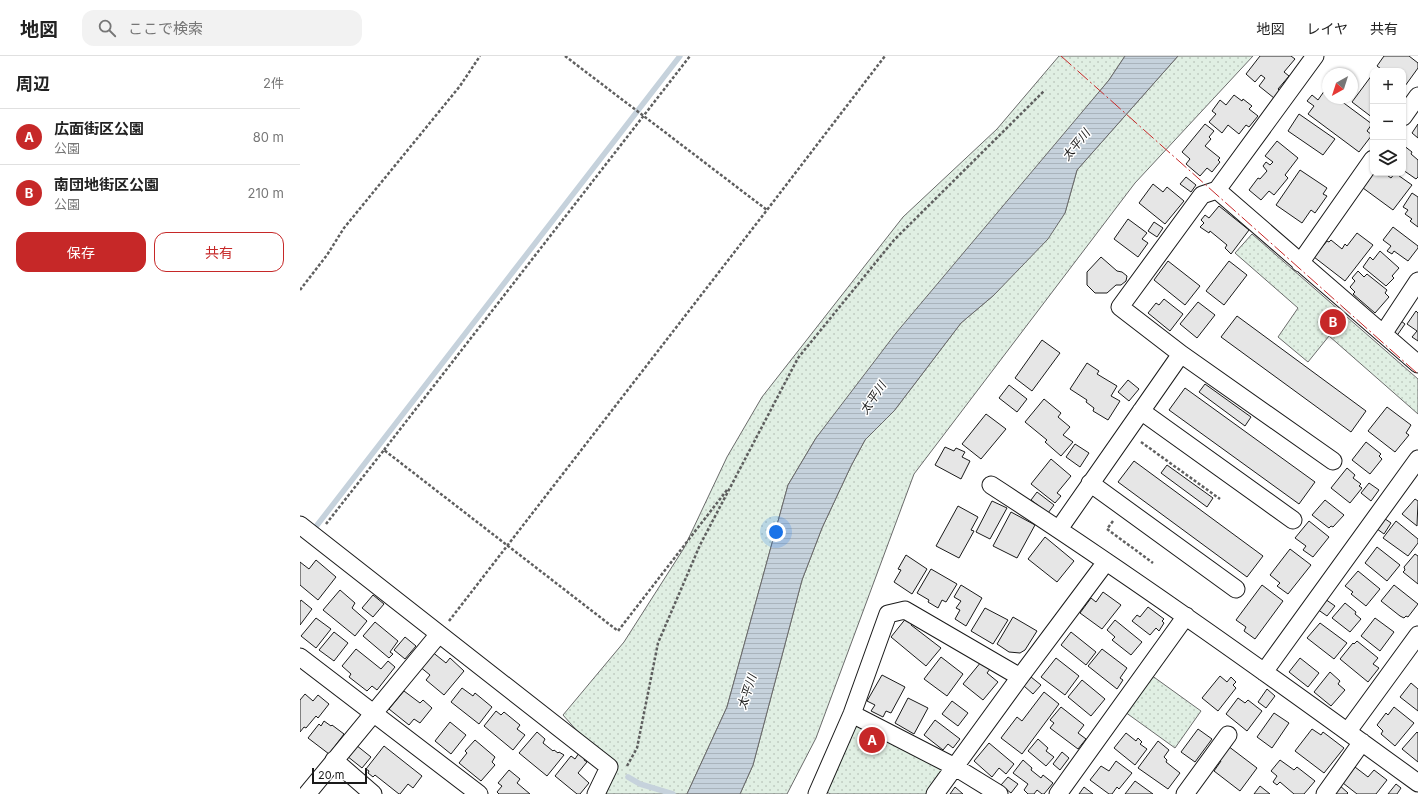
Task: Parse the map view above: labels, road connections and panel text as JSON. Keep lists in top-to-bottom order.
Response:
{
  "water": ["太平川"],
  "scale_bar": "20 m",
  "north": "bottom left",
  "page": {
    "header": "地図",
    "search": "ここで検索",
    "nav": ["地図", "レイヤ", "共有"],
    "heading": ["周辺", "2件"],
    "map_buttons": ["+", "−"],
    "list": [
      {
        "mark": "A",
        "name": "広面街区公園",
        "note": "公園",
        "value": "80 m"
      },
      {
        "mark": "B",
        "name": "南団地街区公園",
        "note": "公園",
        "value": "210 m"
      }
    ],
    "buttons": ["保存", "共有"],
    "pins": ["B", "A"],
    "scale": "20 m"
  }
}
